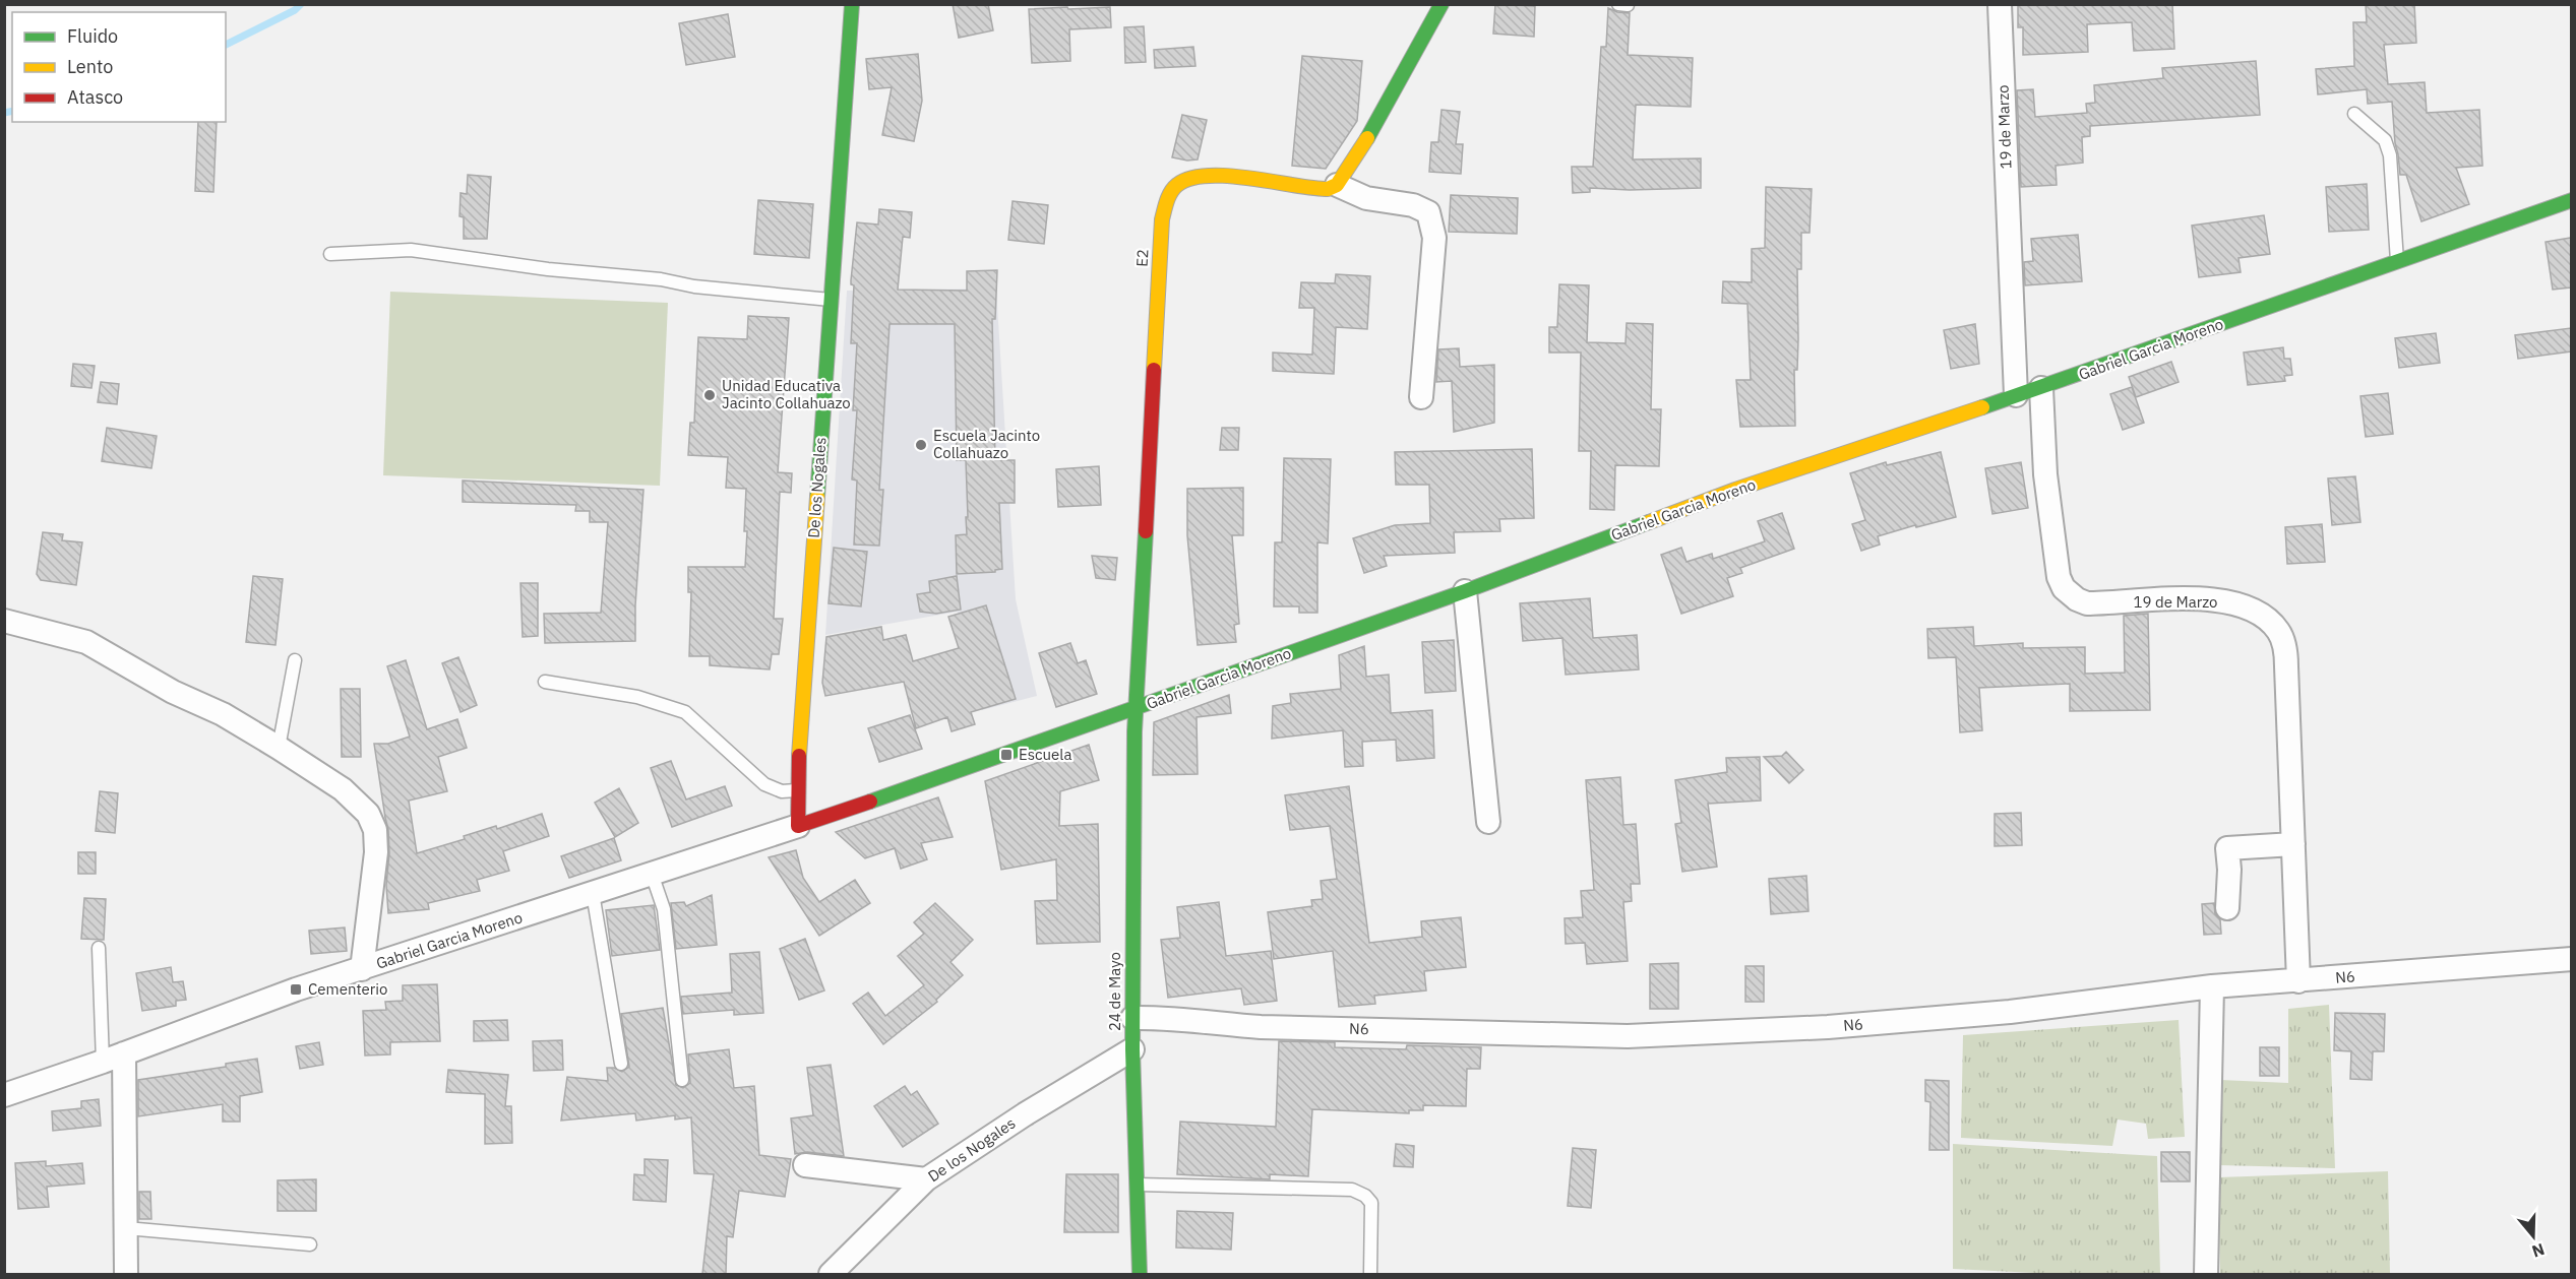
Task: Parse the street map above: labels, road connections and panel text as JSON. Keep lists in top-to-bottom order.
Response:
{
  "streets": {
    "street": [
      "19 de Marzo",
      "E2",
      "Gabriel Garcia Moreno",
      "De los Nogales",
      "N6",
      "24 de Mayo"
    ]
  },
  "crossings": [
    ["19 de Marzo", "Gabriel Garcia Moreno"],
    ["19 de Marzo", "N6"],
    ["E2", "Gabriel Garcia Moreno"],
    ["E2", "24 de Mayo"],
    ["Gabriel Garcia Moreno", "De los Nogales"],
    ["Gabriel Garcia Moreno", "24 de Mayo"],
    ["De los Nogales", "24 de Mayo"],
    ["N6", "24 de Mayo"]
  ],
  "places": {
    "other": ["Unidad Educativa Jacinto Collahuazo", "Escuela Jacinto Collahuazo"],
    "transit": ["Escuela", "Cementerio"]
  },
  "legend": ["Fluido", "Lento", "Atasco"],
  "north": "bottom"
}
